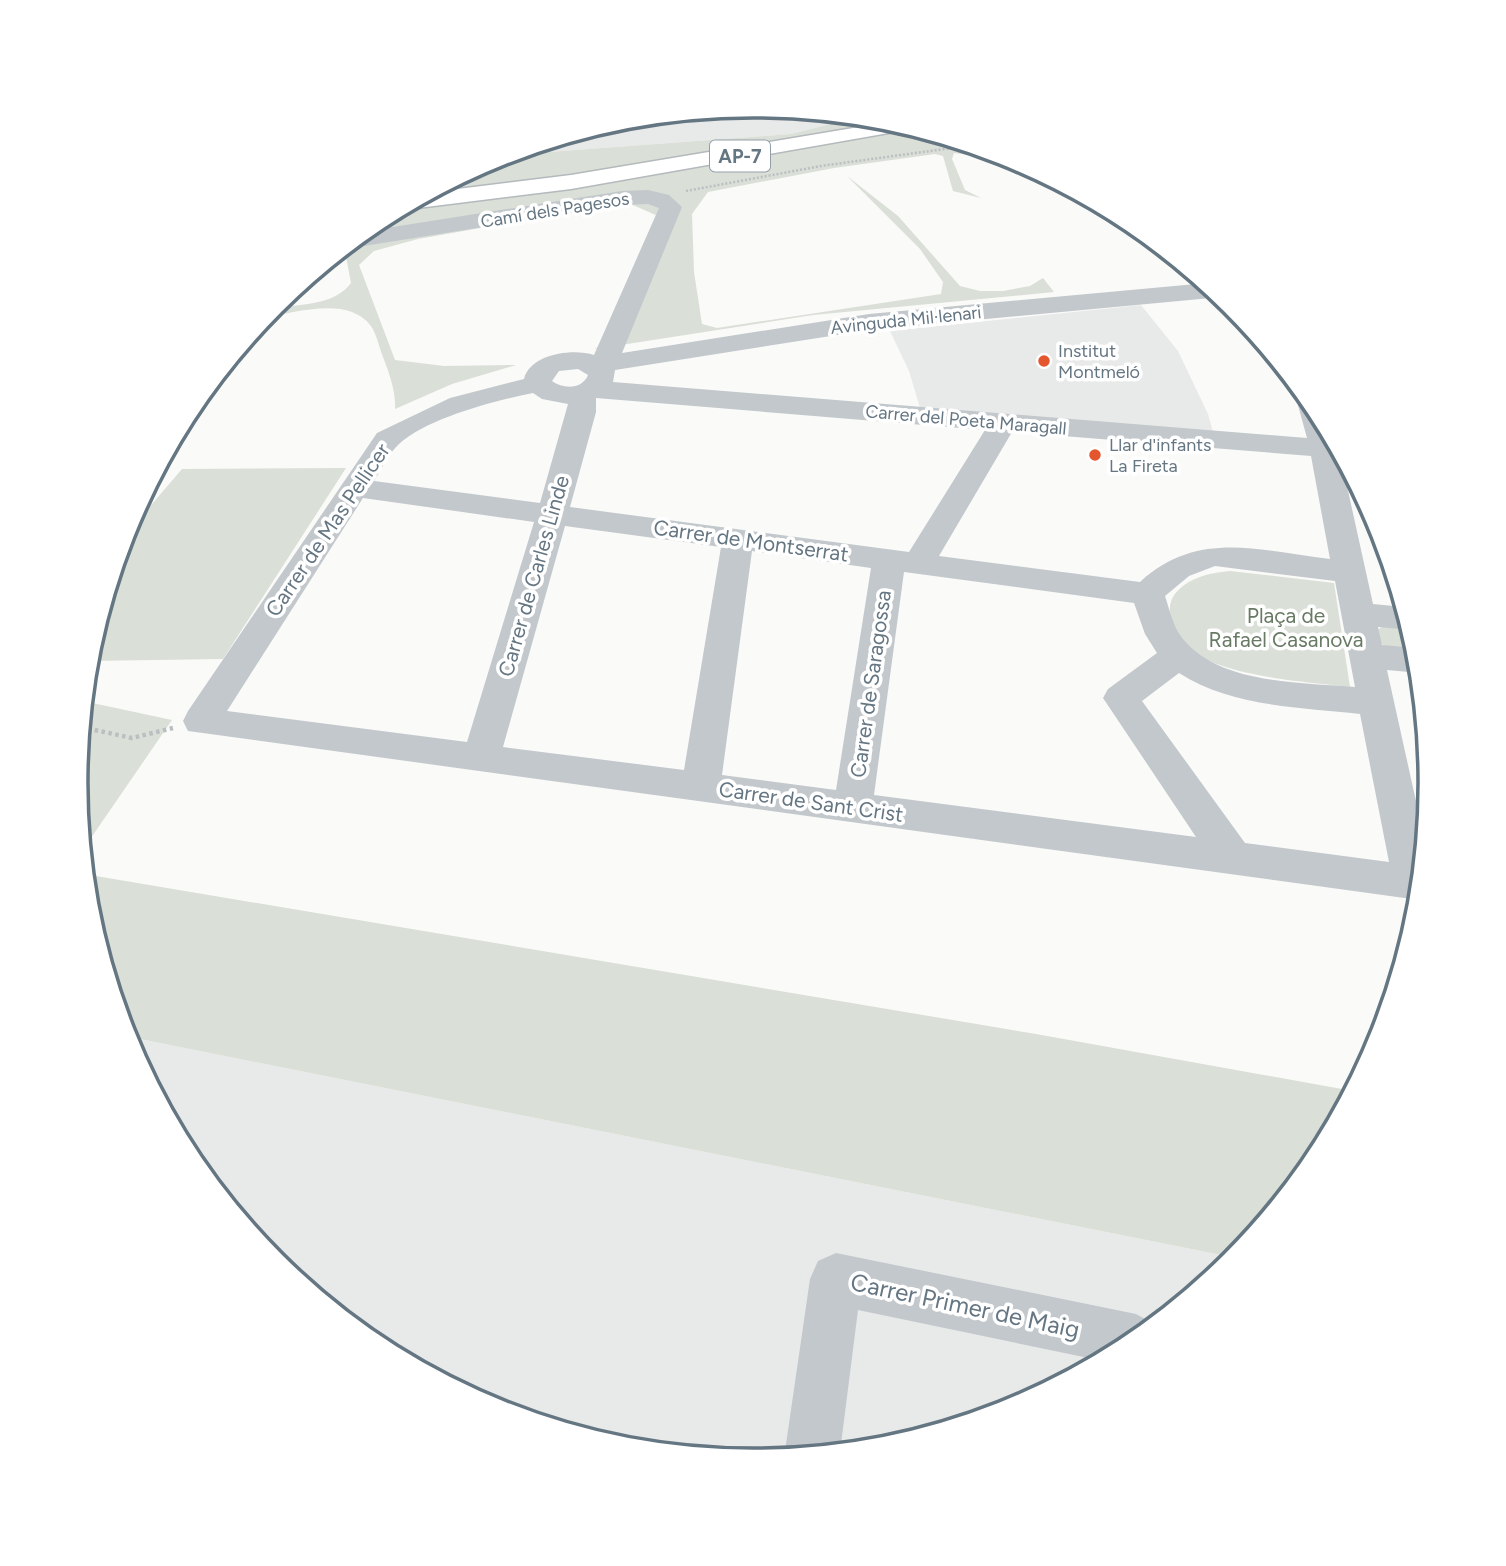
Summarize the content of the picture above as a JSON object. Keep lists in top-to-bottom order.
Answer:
{
  "streets": {
    "highway": ["AP-7"],
    "street": [
      "Camí dels Pagesos",
      "Avinguda Mil·lenari",
      "Carrer del Poeta Maragall",
      "Carrer de Mas Pellicer",
      "Carrer de Montserrat",
      "Carrer de Carles Linde",
      "Carrer de Saragossa",
      "Carrer de Sant Crist",
      "Carrer Primer de Maig"
    ]
  },
  "crossings": [
    ["Camí dels Pagesos", "Avinguda Mil·lenari"],
    ["Camí dels Pagesos", "Carrer del Poeta Maragall"],
    ["Camí dels Pagesos", "Carrer de Mas Pellicer"],
    ["Camí dels Pagesos", "Carrer de Carles Linde"],
    ["Avinguda Mil·lenari", "Carrer del Poeta Maragall"],
    ["Avinguda Mil·lenari", "Carrer de Mas Pellicer"],
    ["Avinguda Mil·lenari", "Carrer de Carles Linde"],
    ["Carrer del Poeta Maragall", "Carrer de Mas Pellicer"],
    ["Carrer del Poeta Maragall", "Carrer de Carles Linde"],
    ["Carrer de Mas Pellicer", "Carrer de Montserrat"],
    ["Carrer de Mas Pellicer", "Carrer de Carles Linde"],
    ["Carrer de Mas Pellicer", "Carrer de Sant Crist"],
    ["Carrer de Montserrat", "Carrer de Carles Linde"],
    ["Carrer de Montserrat", "Carrer de Saragossa"],
    ["Carrer de Carles Linde", "Carrer de Sant Crist"],
    ["Carrer de Saragossa", "Carrer de Sant Crist"]
  ],
  "parks": ["Plaça de Rafael Casanova"],
  "places": ["Institut Montmeló", "Llar d'infants La Fireta"]
}
